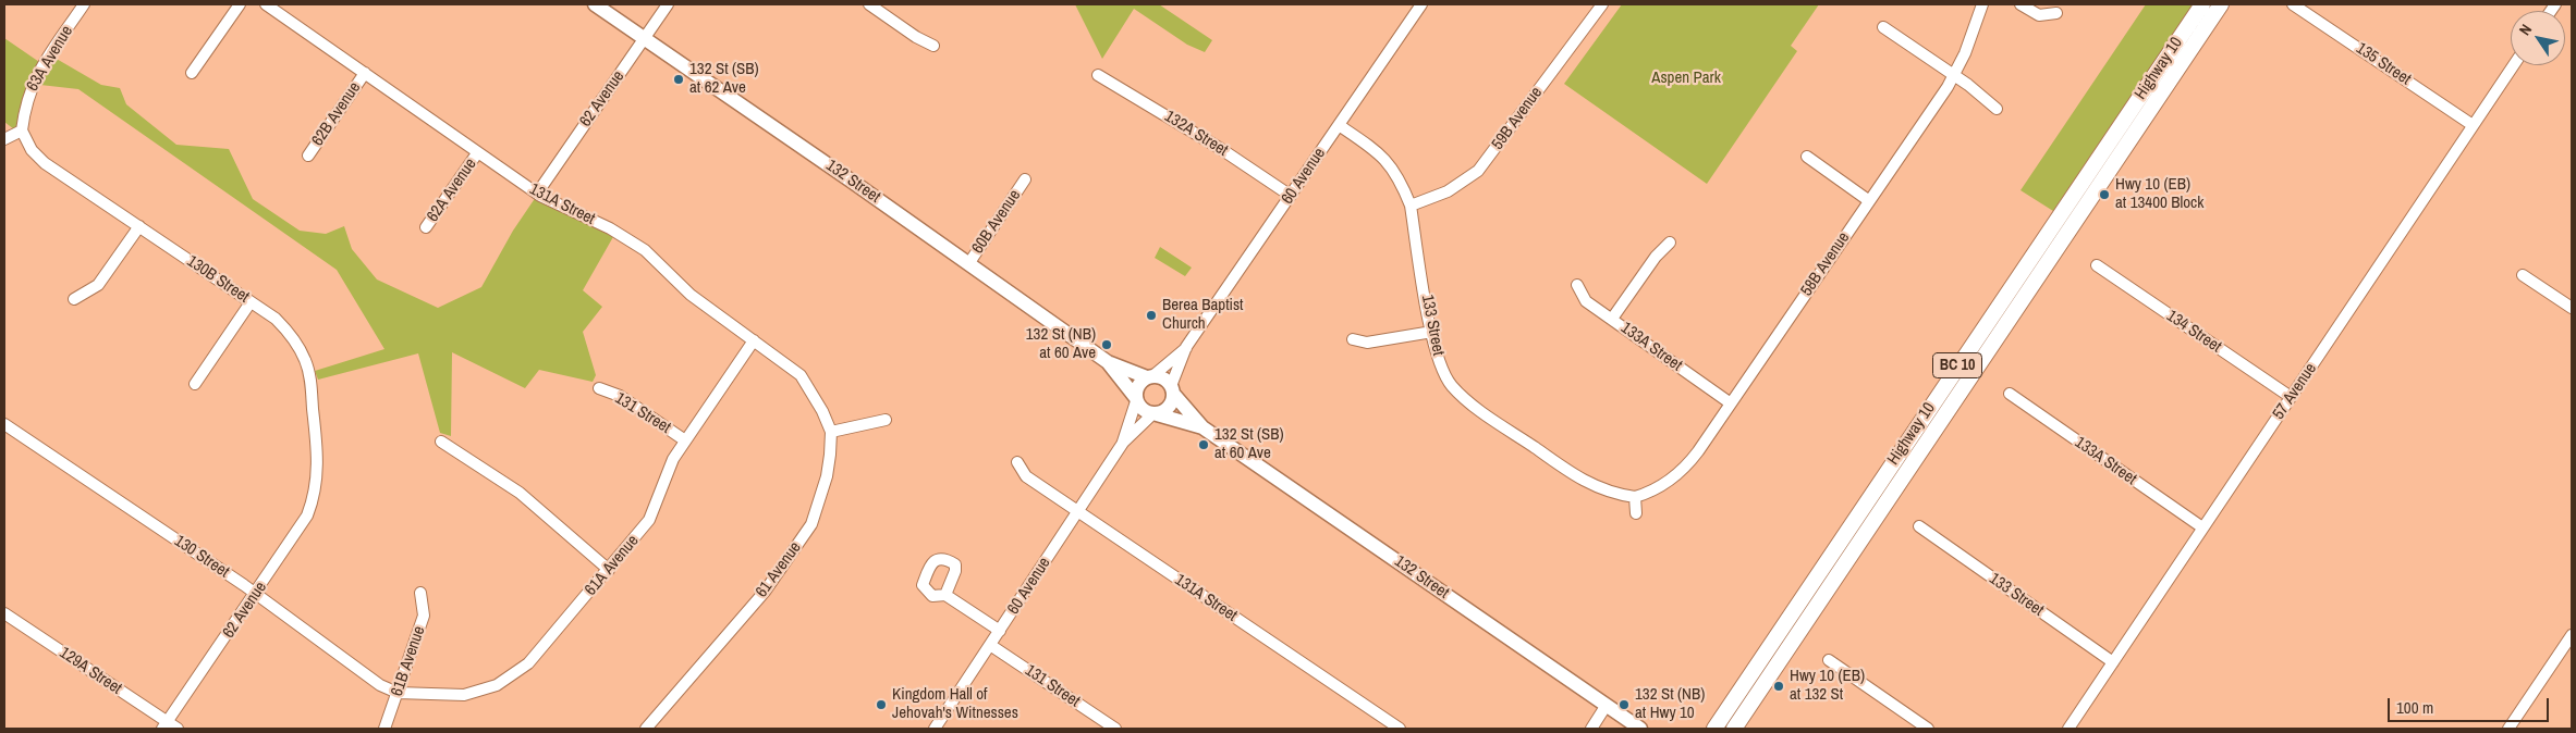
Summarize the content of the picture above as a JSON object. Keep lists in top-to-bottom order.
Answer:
{
  "streets": {
    "highway": ["Highway 10", "BC 10"],
    "main road": ["132 Street"],
    "street": [
      "63A Avenue",
      "135 Street",
      "62 Avenue",
      "62B Avenue",
      "59B Avenue",
      "132A Street",
      "60 Avenue",
      "62A Avenue",
      "131A Street",
      "60B Avenue",
      "58B Avenue",
      "130B Street",
      "133 Street",
      "134 Street",
      "133A Street",
      "57 Avenue",
      "131 Street",
      "130 Street",
      "61A Avenue",
      "61 Avenue",
      "61B Avenue",
      "129A Street"
    ]
  },
  "crossings": [
    ["63A Avenue", "130B Street"],
    ["135 Street", "57 Avenue"],
    ["62 Avenue", "132 Street"],
    ["62 Avenue", "131A Street"],
    ["62 Avenue", "130B Street"],
    ["62 Avenue", "130 Street"],
    ["62 Avenue", "129A Street"],
    ["62B Avenue", "131A Street"],
    ["59B Avenue", "133 Street"],
    ["132A Street", "60 Avenue"],
    ["60 Avenue", "132 Street"],
    ["60 Avenue", "131A Street"],
    ["60 Avenue", "133 Street"],
    ["60 Avenue", "131 Street"],
    ["132 Street", "60B Avenue"],
    ["62A Avenue", "131A Street"],
    ["131A Street", "61A Avenue"],
    ["131A Street", "61 Avenue"],
    ["58B Avenue", "133 Street"],
    ["58B Avenue", "133A Street"],
    ["133 Street", "57 Avenue"],
    ["134 Street", "57 Avenue"],
    ["133A Street", "57 Avenue"],
    ["131 Street", "61A Avenue"],
    ["130 Street", "61A Avenue"],
    ["130 Street", "61B Avenue"],
    ["61A Avenue", "61B Avenue"]
  ],
  "parks": ["Aspen Park"],
  "places": [
    "132 St (SB) at 62 Ave",
    "Hwy 10 (EB) at 13400 Block",
    "Berea Baptist Church",
    "132 St (NB) at 60 Ave",
    "132 St (SB) at 60 Ave",
    "Hwy 10 (EB) at 132 St",
    "Kingdom Hall of Jehovah's Witnesses",
    "132 St (NB) at Hwy 10"
  ],
  "scale_bar": "100 m",
  "north": "top left"
}
